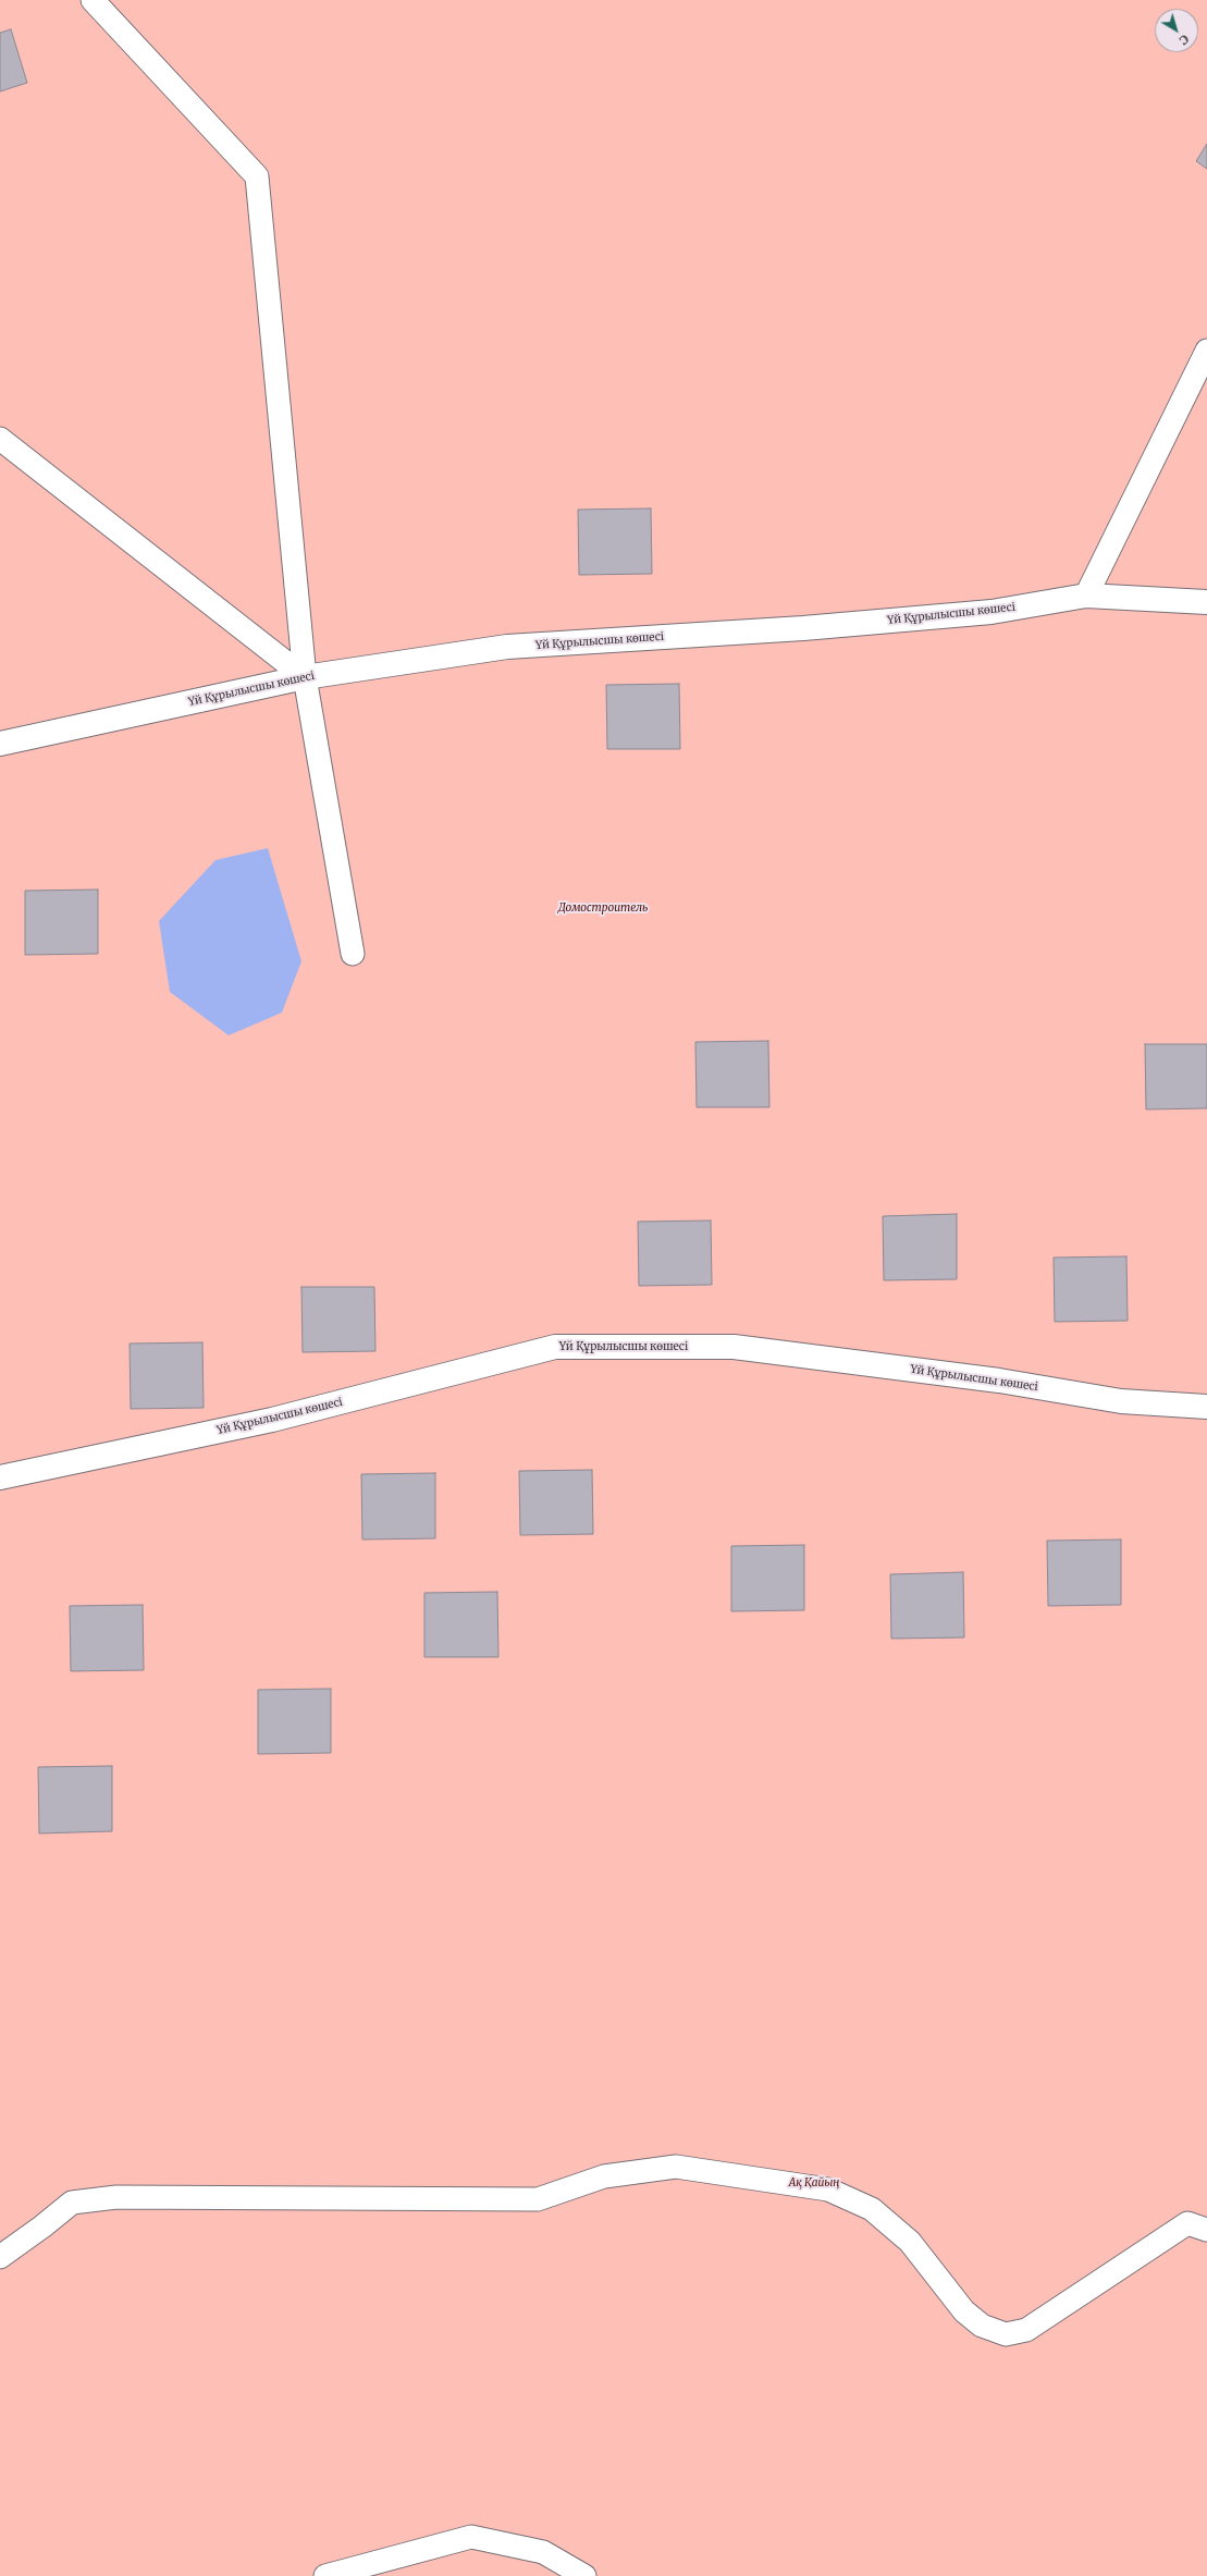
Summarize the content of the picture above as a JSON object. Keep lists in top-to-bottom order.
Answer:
{
  "streets": {
    "street": ["Үй Құрылысшы көшесі"]
  },
  "parks": ["Домостроитель", "Ақ Қайың"],
  "north": "bottom right"
}
